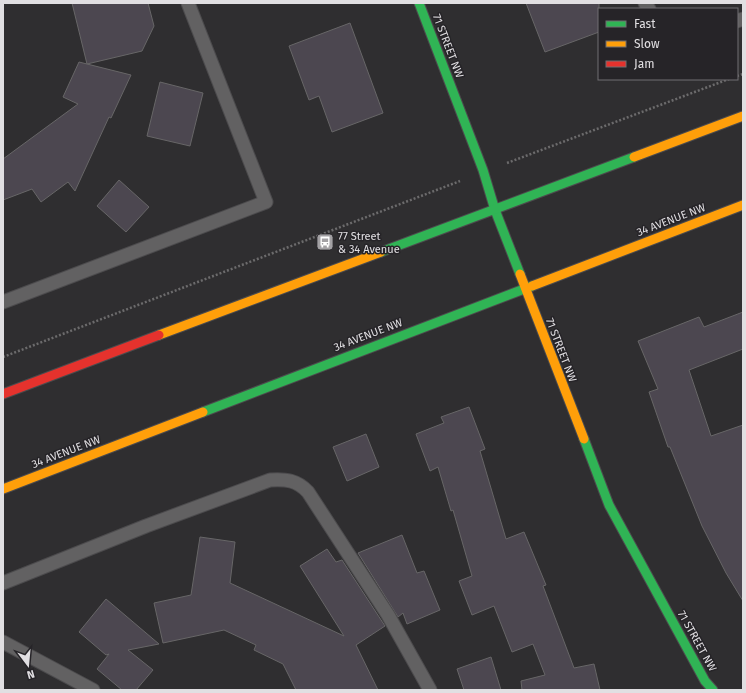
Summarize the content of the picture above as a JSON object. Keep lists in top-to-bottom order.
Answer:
{
  "streets": {
    "main road": ["71 STREET NW", "34 AVENUE NW"]
  },
  "crossings": [
    ["71 STREET NW", "34 AVENUE NW"]
  ],
  "places": {
    "bus stop": ["77 Street & 34 Avenue"]
  },
  "legend": ["Fast", "Slow", "Jam"],
  "north": "bottom"
}
